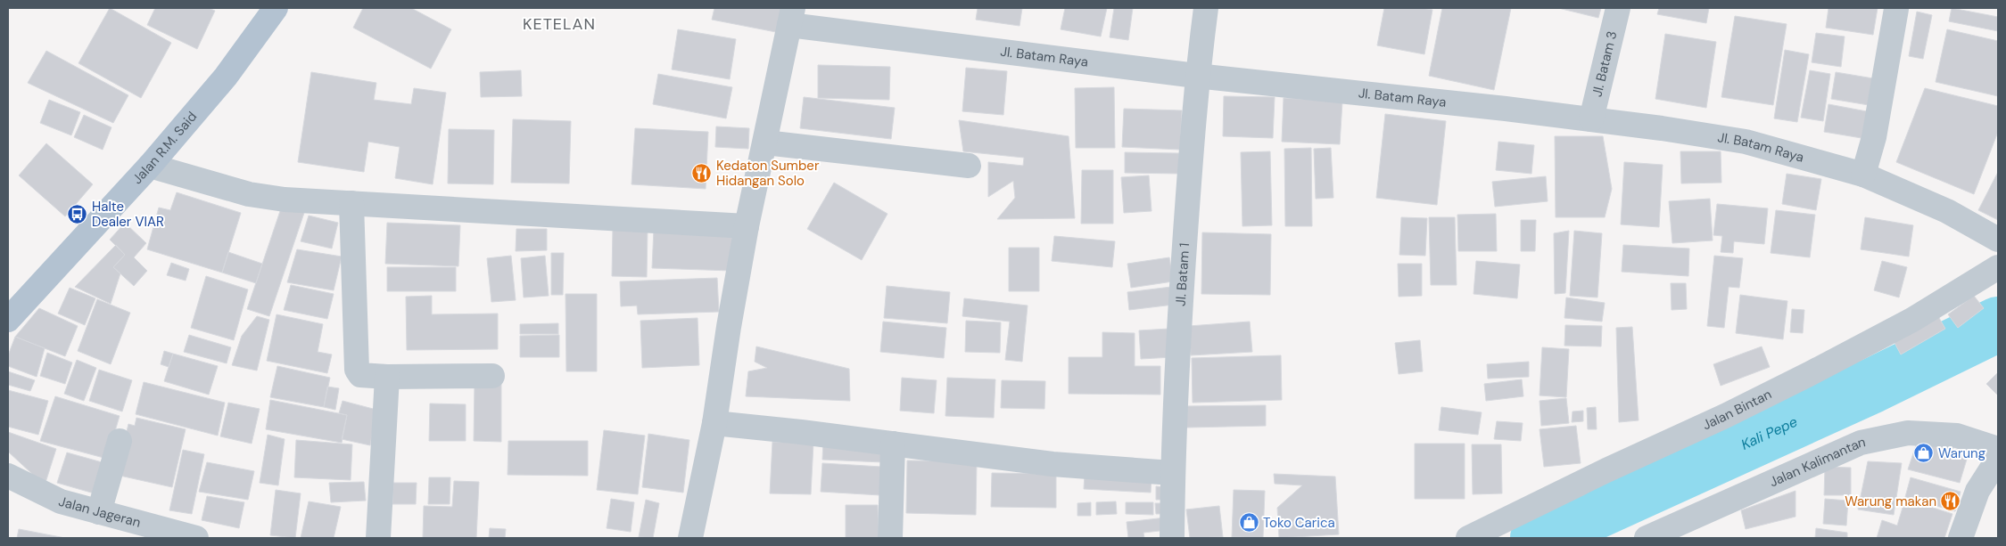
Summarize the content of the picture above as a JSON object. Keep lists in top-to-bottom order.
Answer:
{
  "streets": {
    "main road": ["Jalan R.M. Said"],
    "street": [
      "Jl. Batam Raya",
      "Jl. Batam 3",
      "Jl. Batam 1",
      "Jalan Bintan",
      "Jalan Kalimantan",
      "Jalan Jageran"
    ]
  },
  "crossings": [
    ["Jl. Batam Raya", "Jl. Batam 3"],
    ["Jl. Batam Raya", "Jl. Batam 1"]
  ],
  "districts": ["KETELAN"],
  "water": ["Kali Pepe"],
  "places": {
    "restaurant": ["Kedaton Sumber Hidangan Solo", "Warung makan"],
    "bus stop": ["Halte Dealer VIAR"],
    "shop": ["Warung", "Toko Carica"]
  }
}
